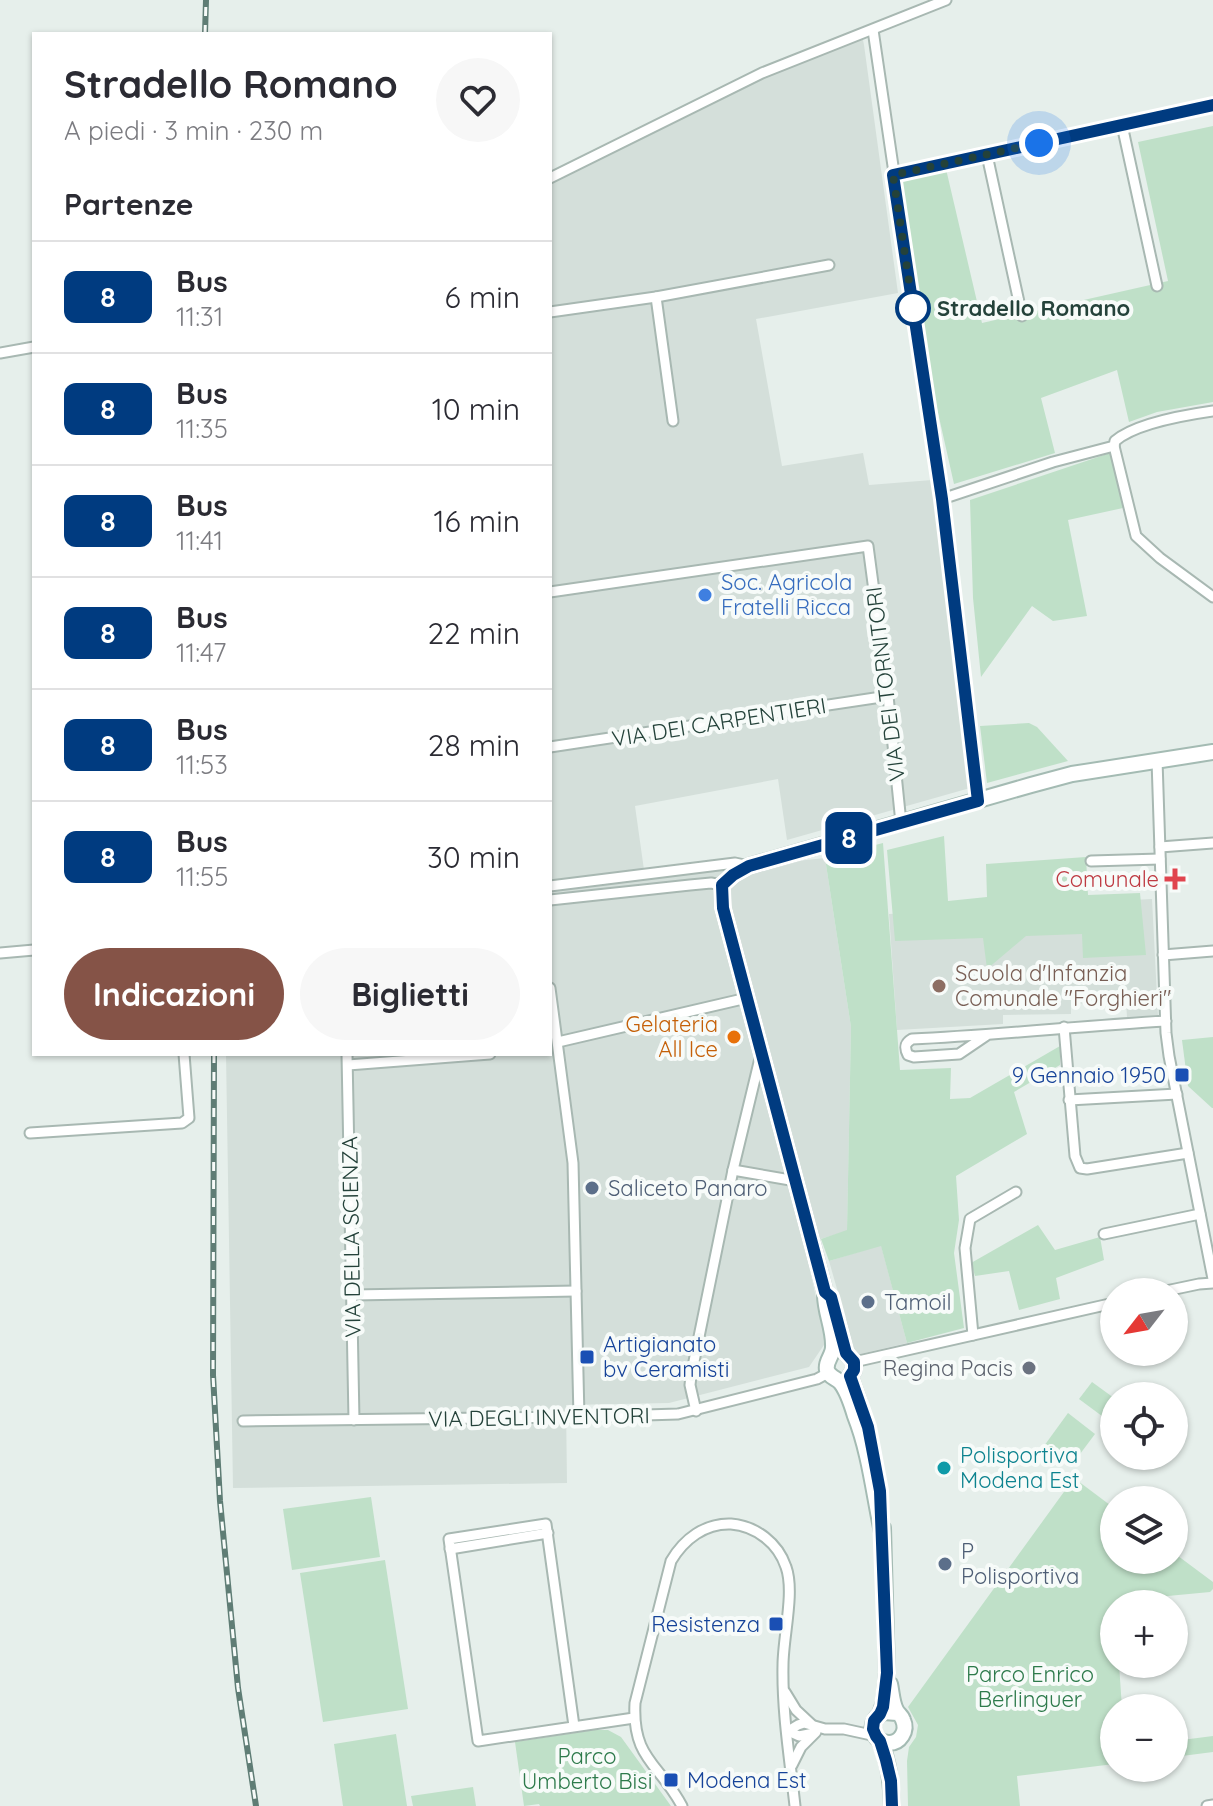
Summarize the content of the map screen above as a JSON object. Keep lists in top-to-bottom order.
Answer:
{
  "streets": {
    "street": [
      "VIA DEI TORNITORI",
      "VIA DEI CARPENTIERI",
      "VIA DELLA SCIENZA",
      "VIA DEGLI INVENTORI"
    ]
  },
  "crossings": [
    ["VIA DEI TORNITORI", "VIA DEI CARPENTIERI"],
    ["VIA DELLA SCIENZA", "VIA DEGLI INVENTORI"]
  ],
  "parks": ["Parco Enrico Berlinguer", "Parco Umberto Bisi"],
  "places": {
    "other": [
      "Stradello Romano",
      "Soc. Agricola Fratelli Ricca",
      "Scuola d'Infanzia Comunale \"Forghieri\"",
      "Gelateria All Ice",
      "Saliceto Panaro",
      "Tamoil",
      "Regina Pacis",
      "Polisportiva Modena Est",
      "P Polisportiva"
    ],
    "health": ["Comunale"],
    "transit": [
      "9 Gennaio 1950",
      "Artigianato bv Ceramisti",
      "Resistenza",
      "Modena Est"
    ]
  },
  "lines": ["bus line 8"],
  "north": "bottom left",
  "page": {
    "on_map": "8",
    "heading": [
      ["Stradello Romano", "A piedi · 3 min · 230 m"],
      "Partenze"
    ],
    "list": [
      {
        "mark": "8",
        "name": "Bus",
        "note": "11:31",
        "value": "6 min"
      },
      {
        "mark": "8",
        "name": "Bus",
        "note": "11:35",
        "value": "10 min"
      },
      {
        "mark": "8",
        "name": "Bus",
        "note": "11:41",
        "value": "16 min"
      },
      {
        "mark": "8",
        "name": "Bus",
        "note": "11:47",
        "value": "22 min"
      },
      {
        "mark": "8",
        "name": "Bus",
        "note": "11:53",
        "value": "28 min"
      },
      {
        "mark": "8",
        "name": "Bus",
        "note": "11:55",
        "value": "30 min"
      }
    ],
    "buttons": ["Indicazioni", "Biglietti"],
    "map_buttons": ["+", "−"]
  }
}
